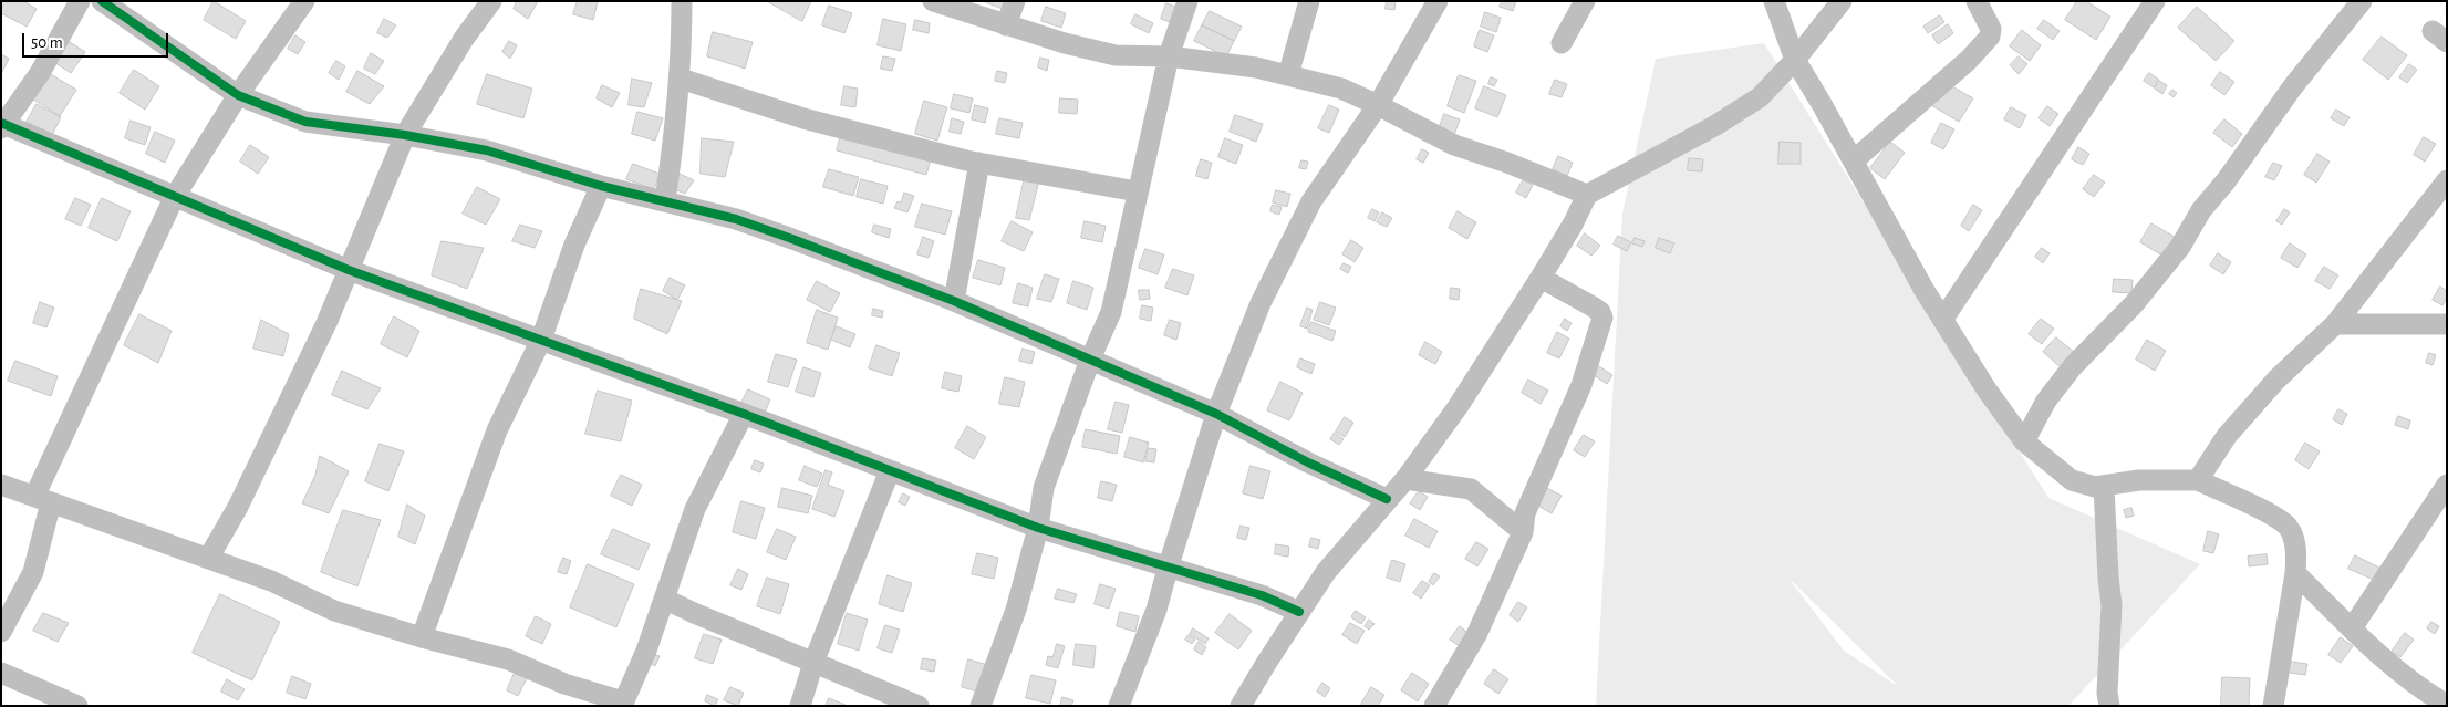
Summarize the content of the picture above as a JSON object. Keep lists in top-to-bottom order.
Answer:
{
  "scale_bar": "50 m"
}
